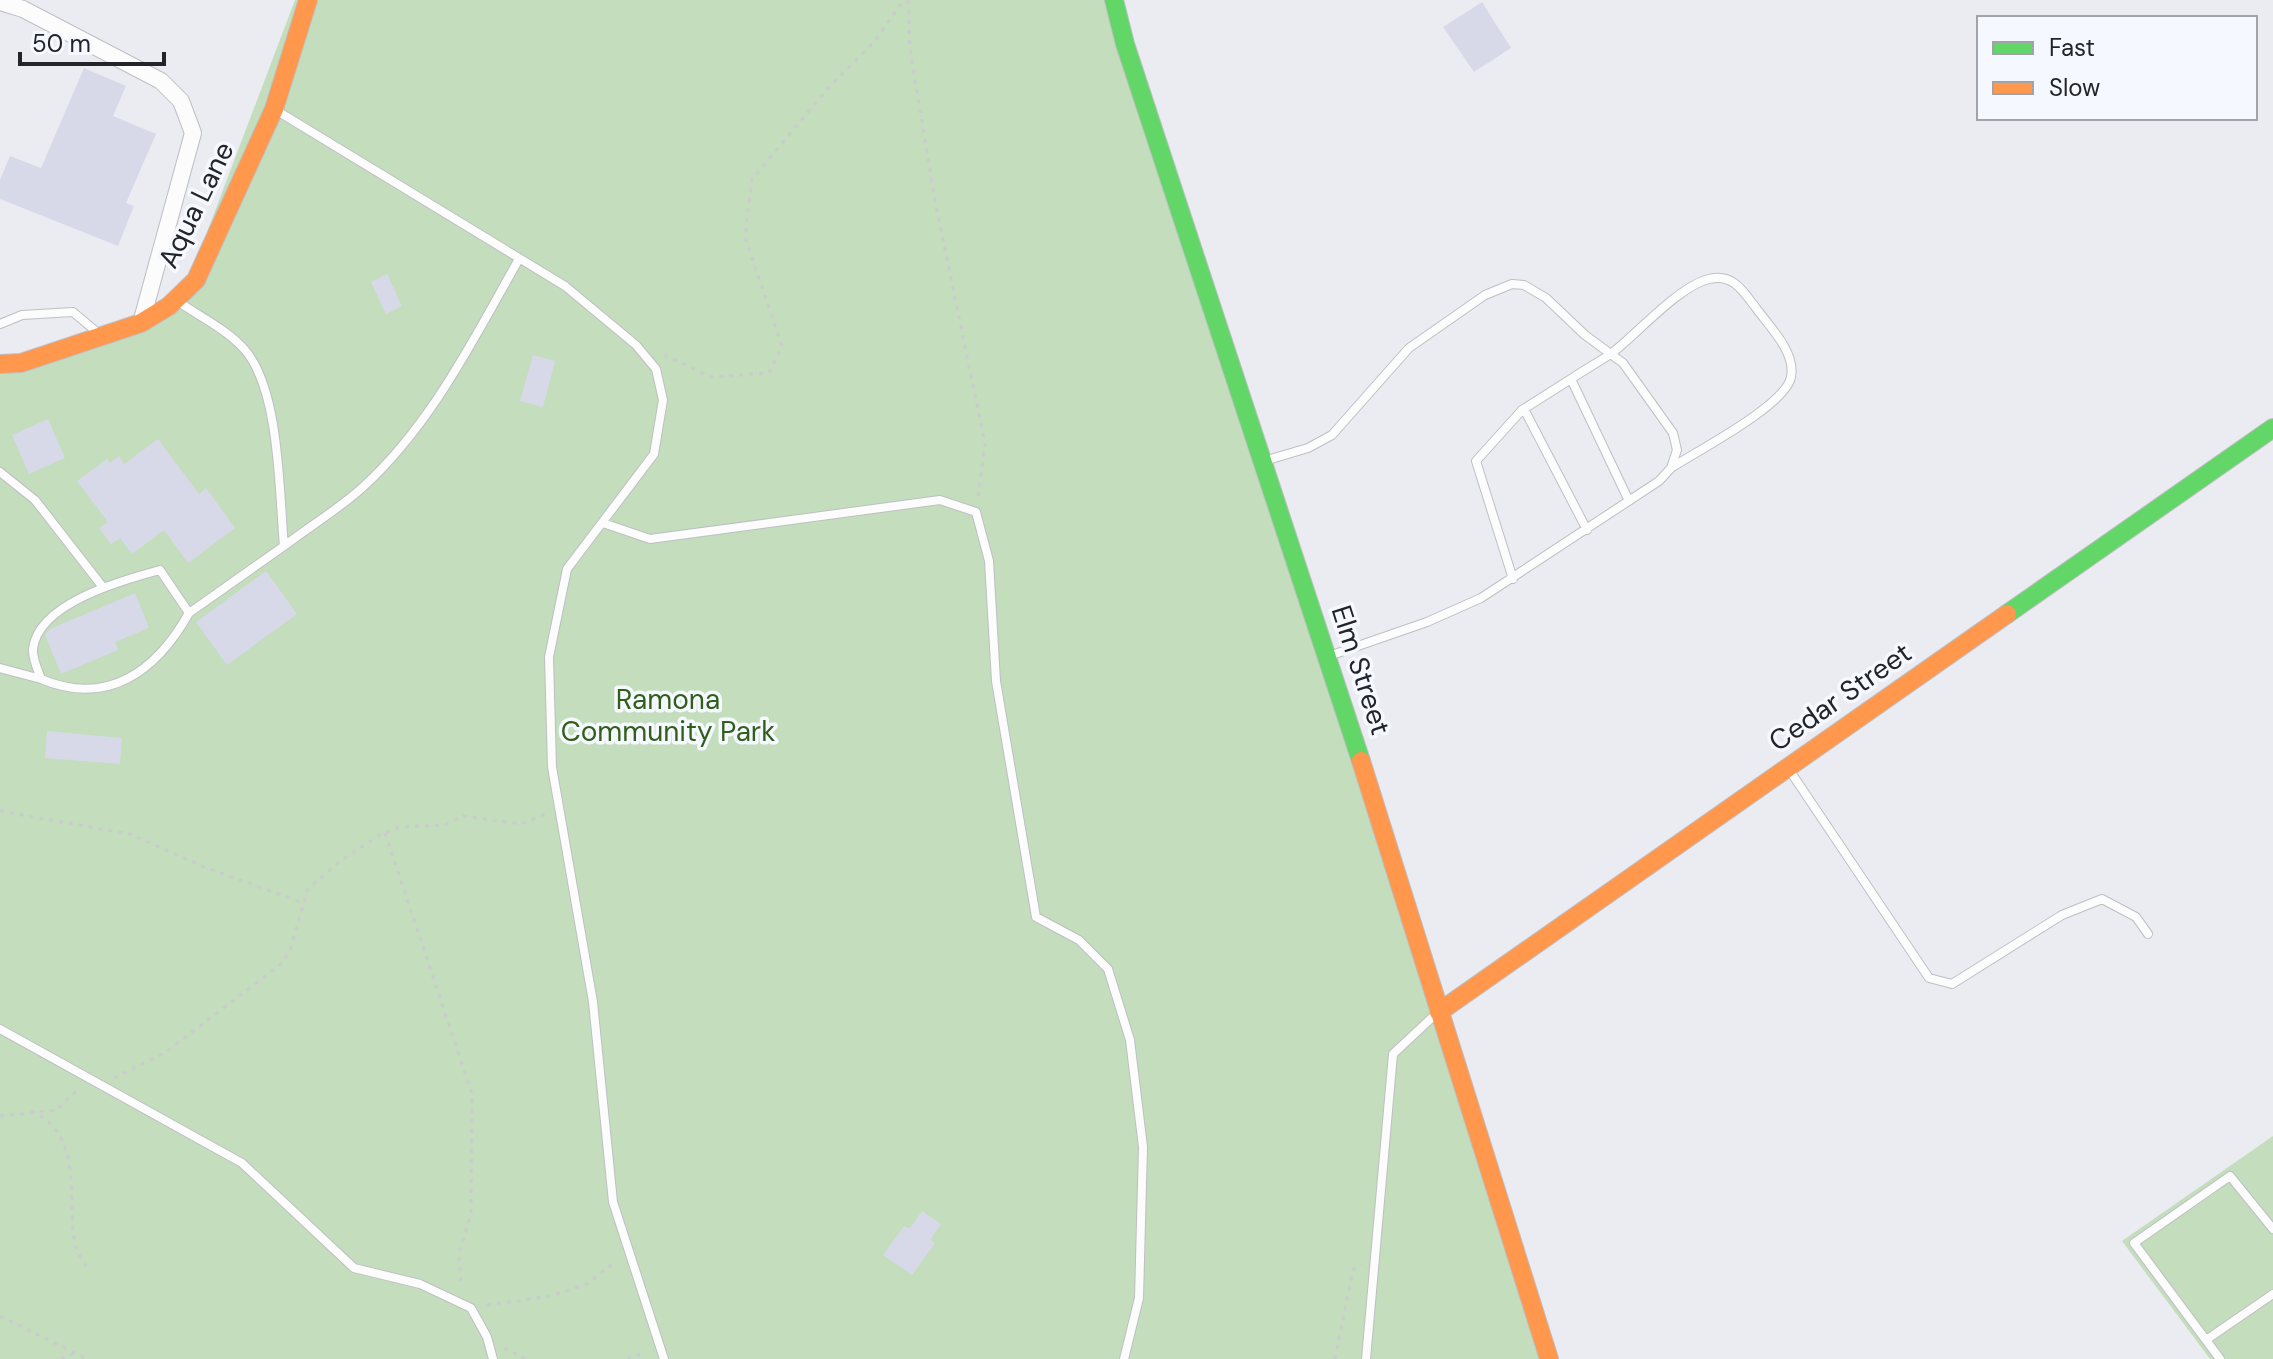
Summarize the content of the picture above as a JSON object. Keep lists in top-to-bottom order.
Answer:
{
  "streets": {
    "street": ["Aqua Lane", "Elm Street", "Cedar Street"]
  },
  "crossings": [
    ["Elm Street", "Cedar Street"]
  ],
  "parks": ["Ramona Community Park"],
  "legend": ["Fast", "Slow"],
  "scale_bar": "50 m"
}
